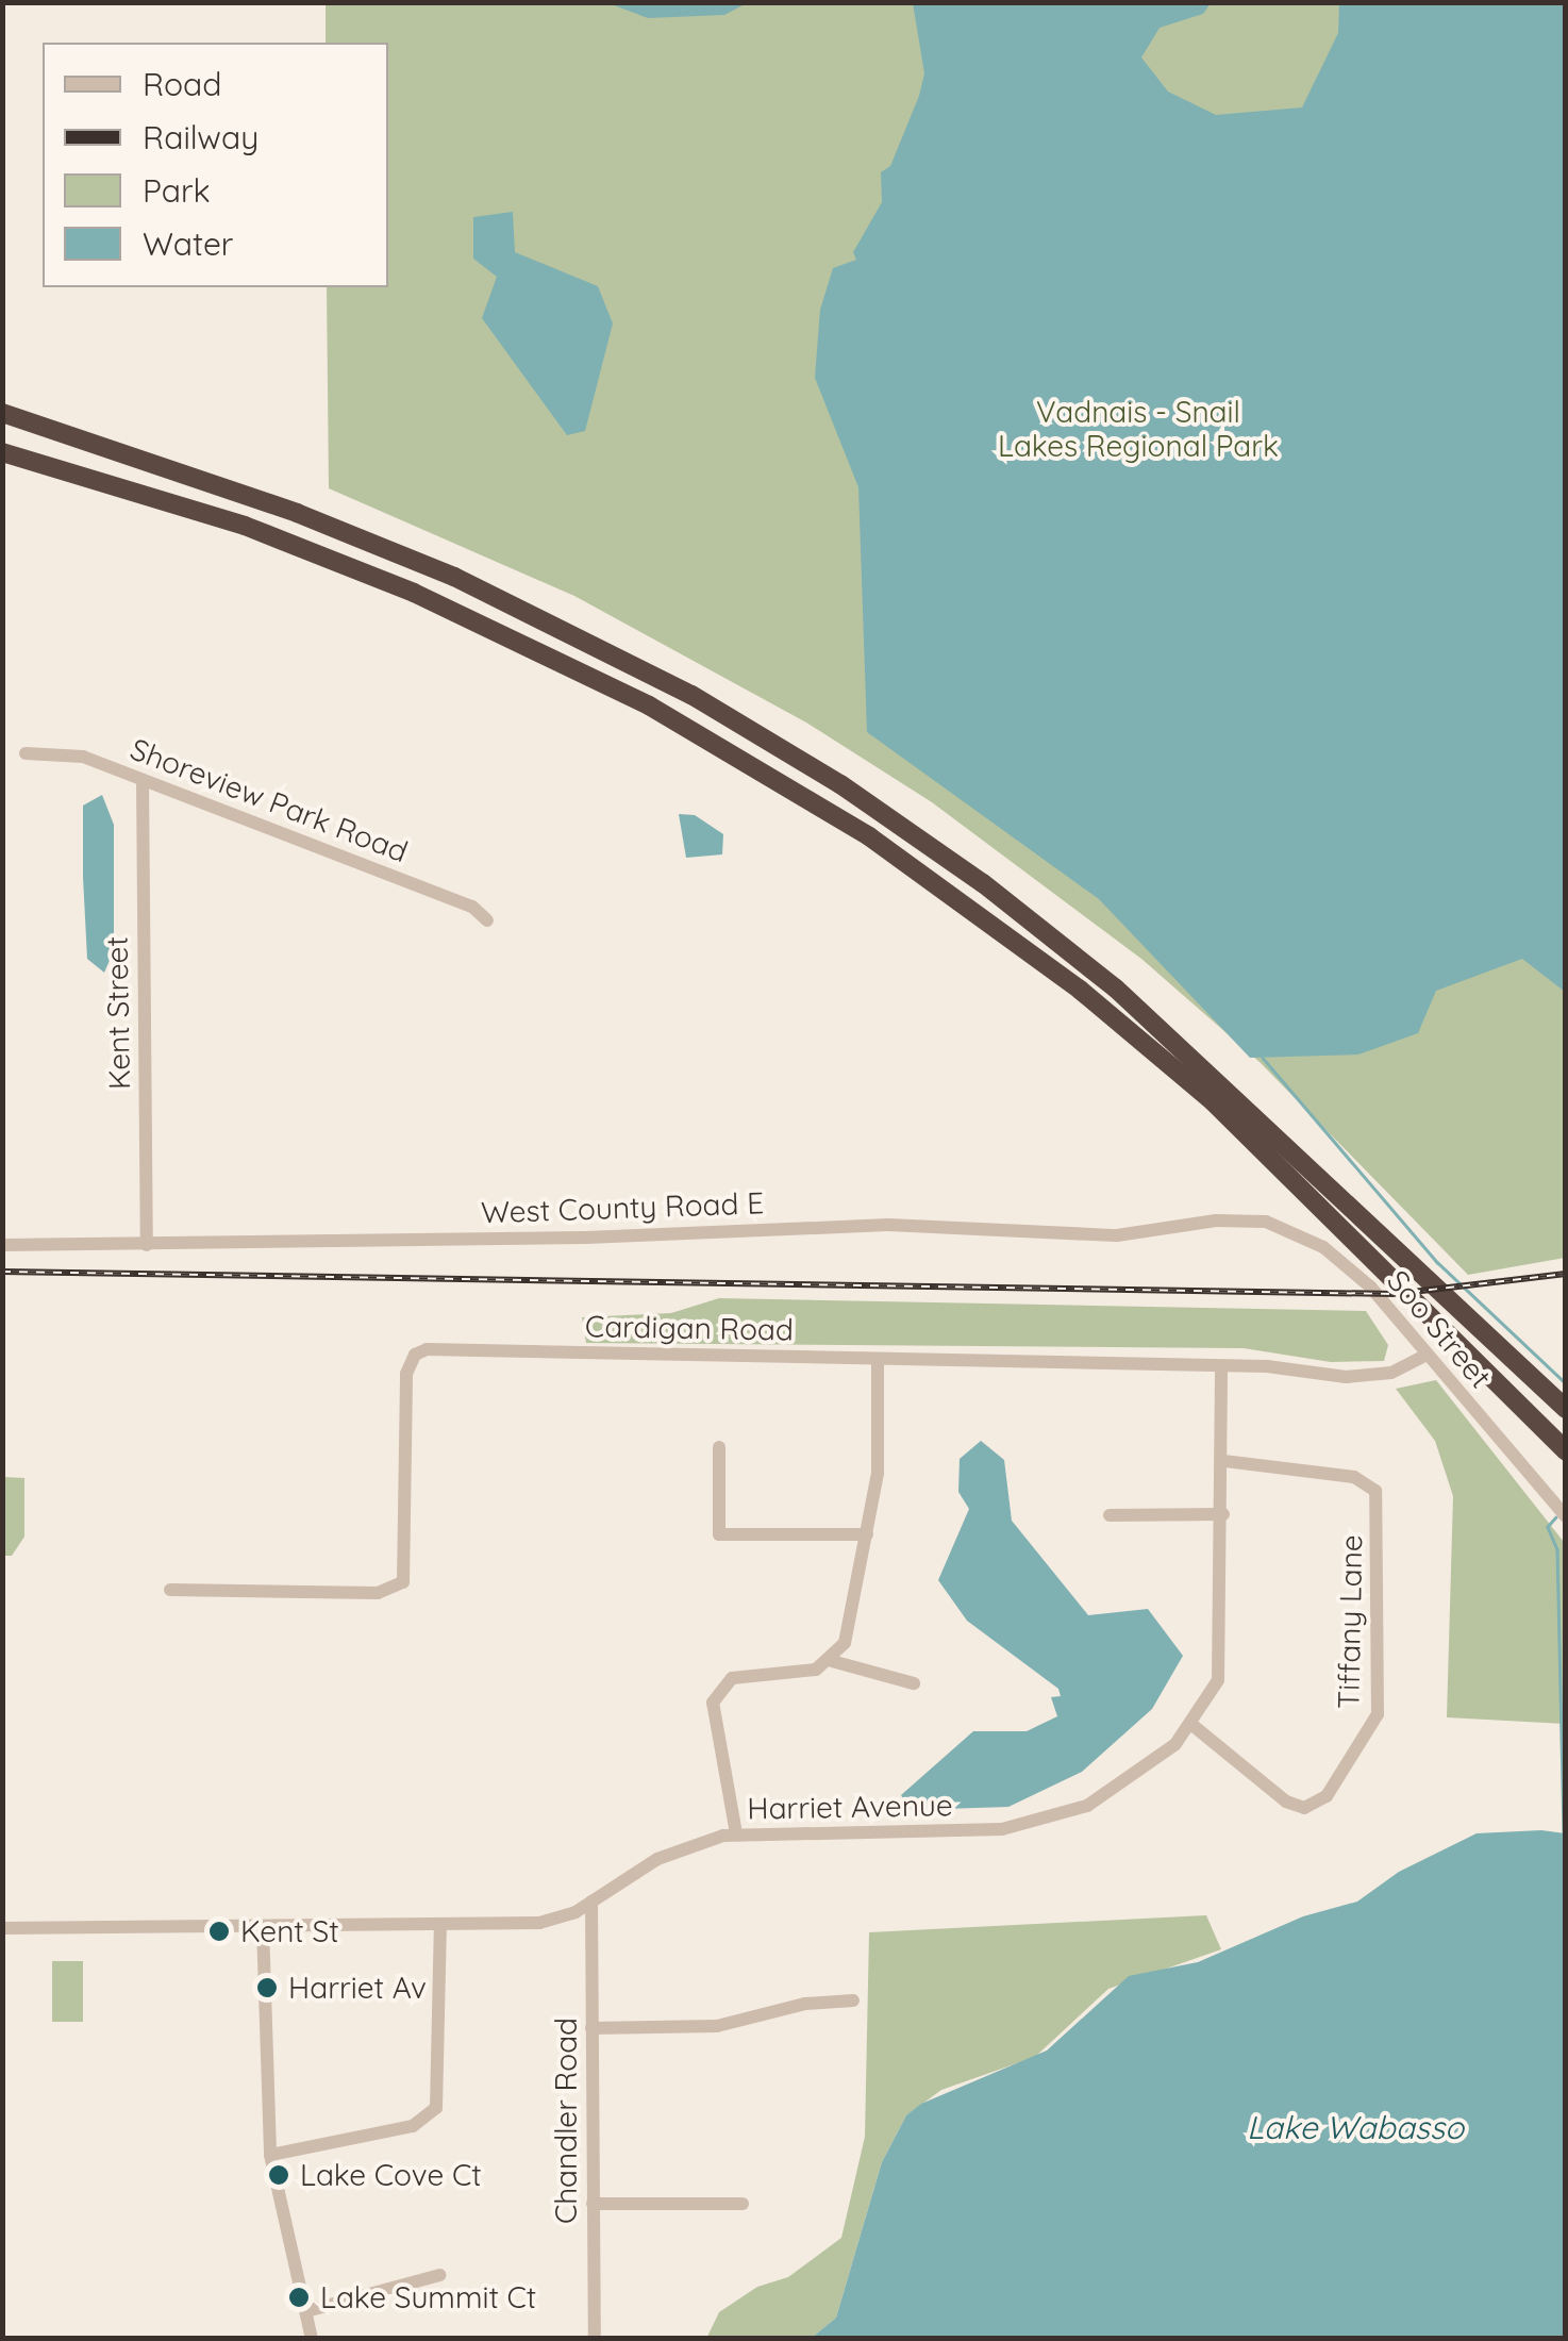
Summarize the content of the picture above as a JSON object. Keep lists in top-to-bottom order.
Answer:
{
  "streets": {
    "street": [
      "Shoreview Park Road",
      "Kent Street",
      "West County Road E",
      "Cardigan Road",
      "Soo Street",
      "Tiffany Lane",
      "Harriet Avenue",
      "Chandler Road"
    ]
  },
  "crossings": [
    ["Shoreview Park Road", "Kent Street"],
    ["Kent Street", "West County Road E"],
    ["West County Road E", "Soo Street"],
    ["Cardigan Road", "Soo Street"],
    ["Cardigan Road", "Harriet Avenue"],
    ["Tiffany Lane", "Harriet Avenue"],
    ["Harriet Avenue", "Chandler Road"]
  ],
  "water": ["Lake Wabasso"],
  "parks": ["Vadnais - Snail Lakes Regional Park"],
  "places": [
    "Kent St",
    "Harriet Av",
    "Lake Cove Ct",
    "Lake Summit Ct"
  ],
  "legend": [
    "Road",
    "Railway",
    "Park",
    "Water"
  ]
}
